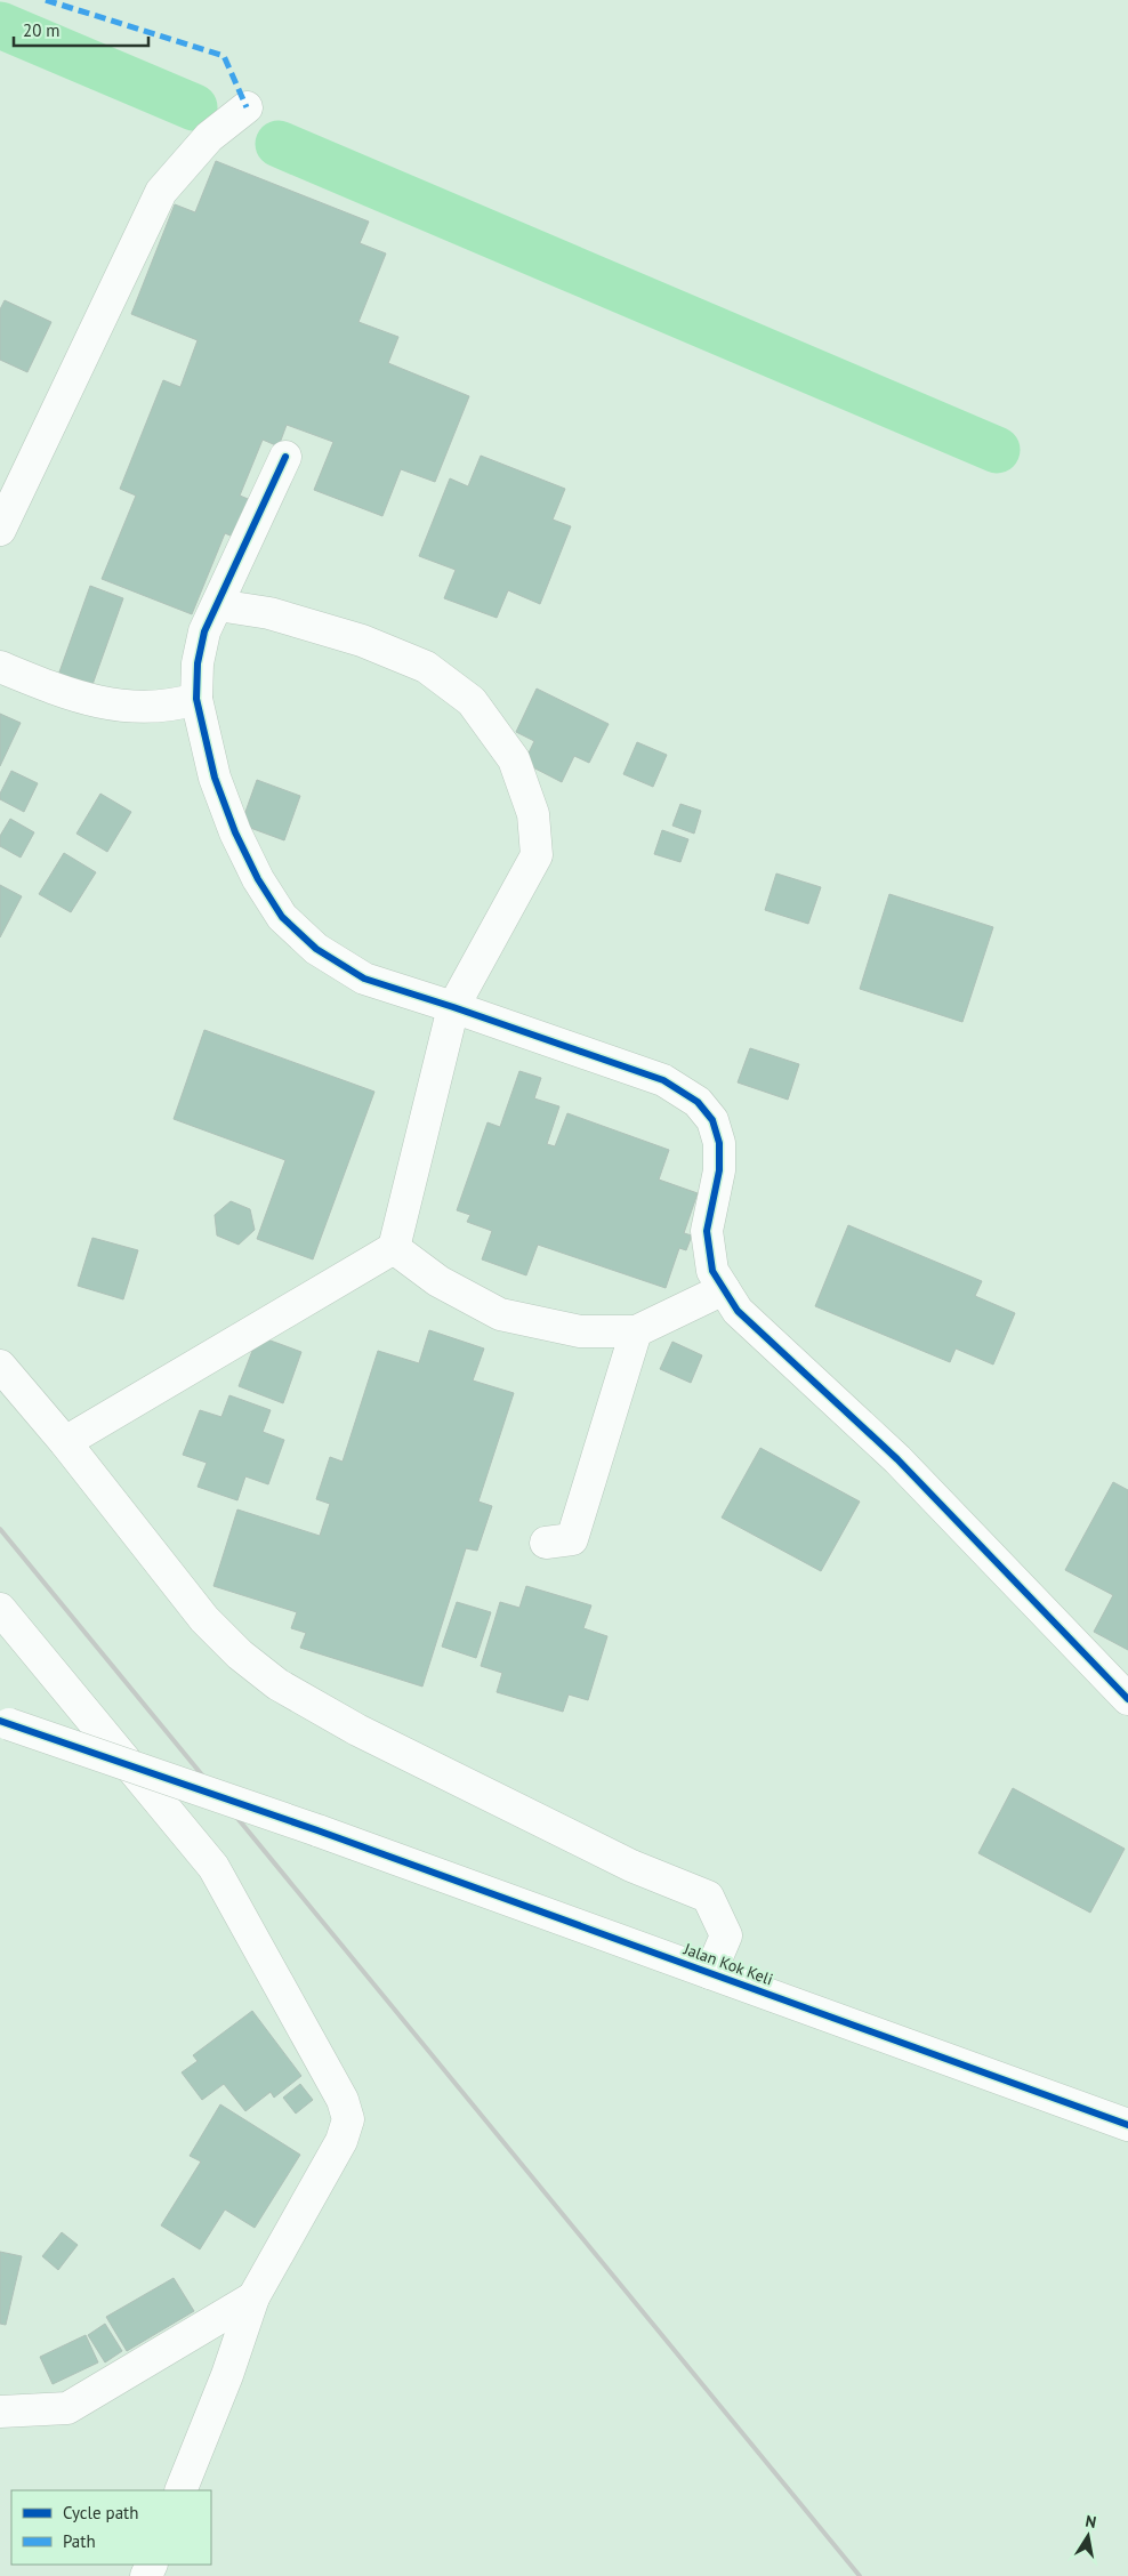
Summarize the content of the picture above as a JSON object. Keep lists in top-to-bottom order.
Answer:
{
  "streets": {
    "street": ["Jalan Kok Keli"]
  },
  "legend": ["Cycle path", "Path"],
  "scale_bar": "20 m",
  "north": "top"
}
